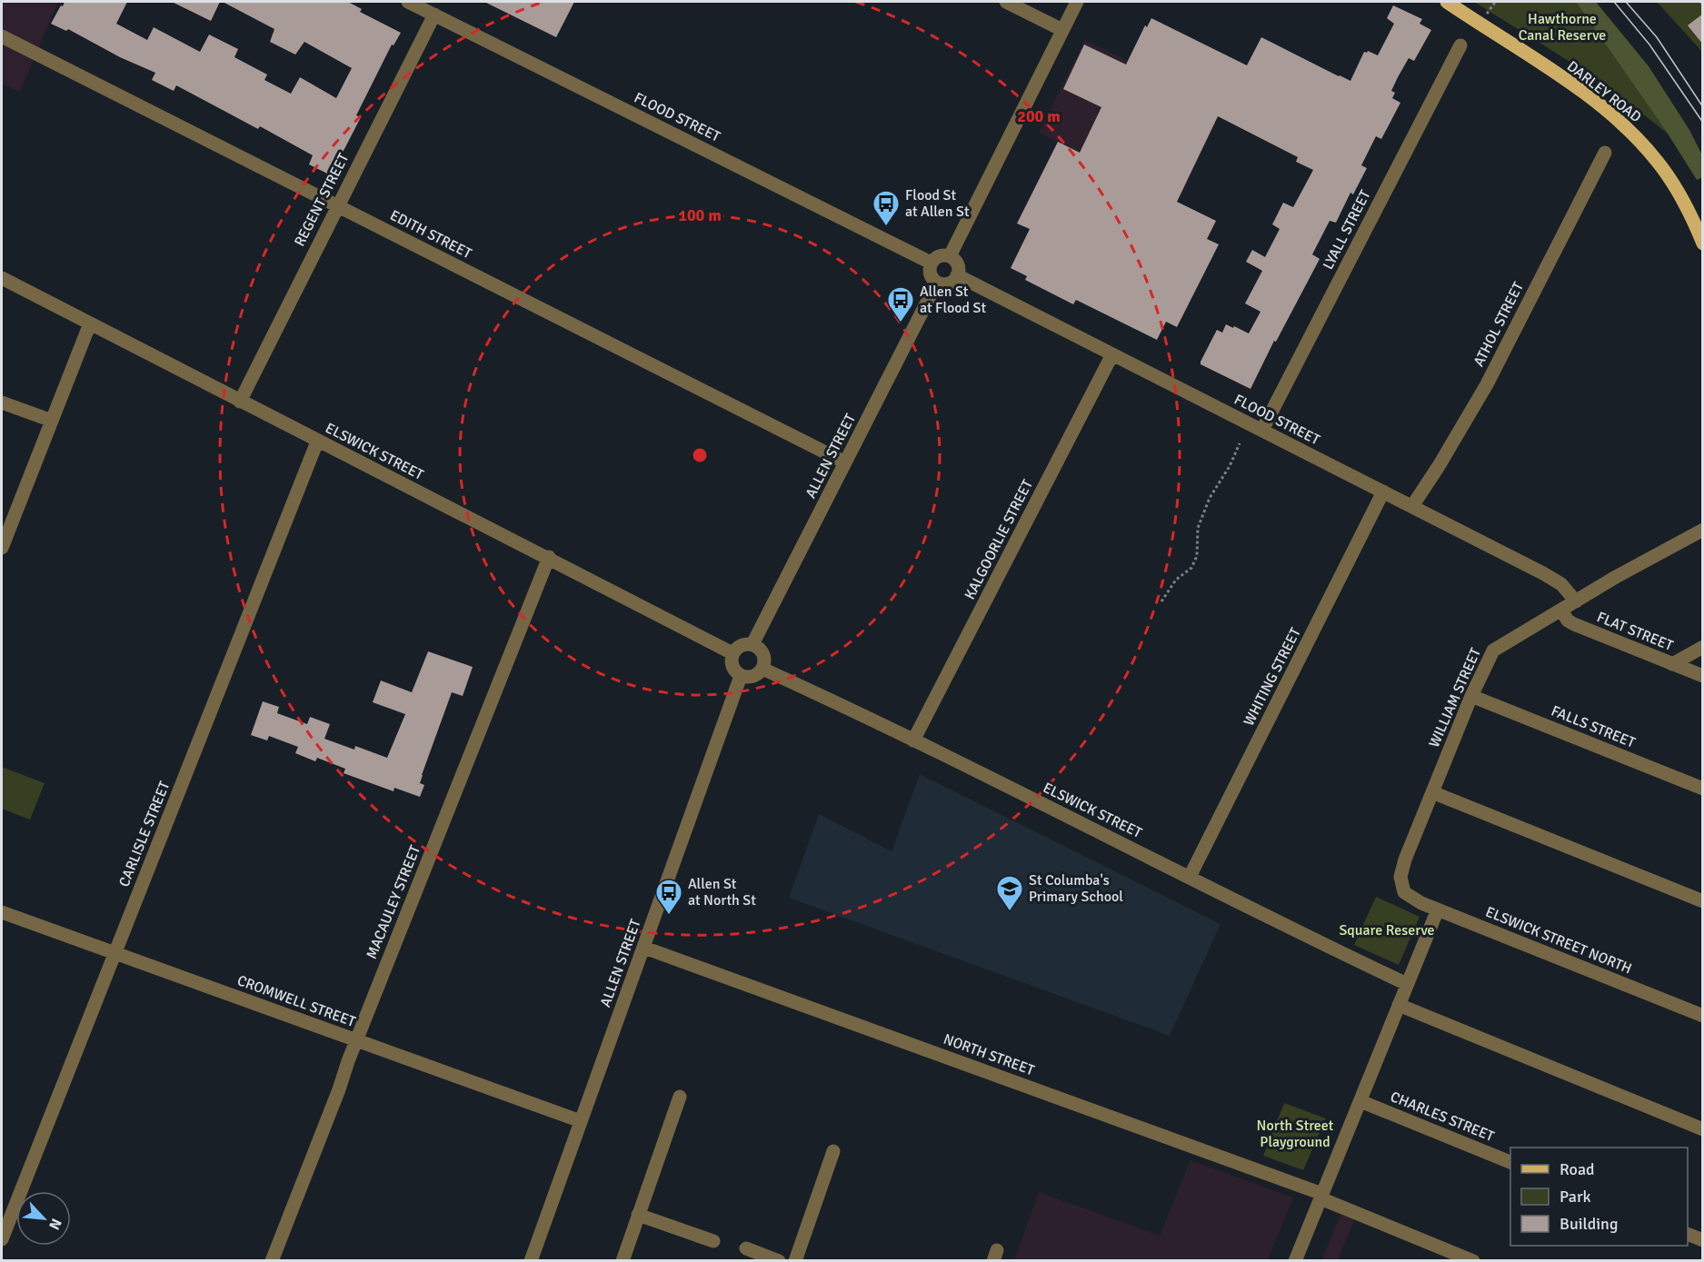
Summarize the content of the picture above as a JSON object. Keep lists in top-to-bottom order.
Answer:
{
  "streets": {
    "main road": ["DARLEY ROAD"],
    "street": [
      "FLOOD STREET",
      "REGENT STREET",
      "LYALL STREET",
      "EDITH STREET",
      "ATHOL STREET",
      "ELSWICK STREET",
      "ALLEN STREET",
      "KALGOORLIE STREET",
      "FLAT STREET",
      "WHITING STREET",
      "WILLIAM STREET",
      "FALLS STREET",
      "CARLISLE STREET",
      "MACAULEY STREET",
      "ELSWICK STREET NORTH",
      "CROMWELL STREET",
      "NORTH STREET",
      "CHARLES STREET"
    ]
  },
  "crossings": [
    ["FLOOD STREET", "REGENT STREET"],
    ["FLOOD STREET", "LYALL STREET"],
    ["FLOOD STREET", "ATHOL STREET"],
    ["FLOOD STREET", "ALLEN STREET"],
    ["FLOOD STREET", "KALGOORLIE STREET"],
    ["FLOOD STREET", "WHITING STREET"],
    ["FLOOD STREET", "WILLIAM STREET"],
    ["REGENT STREET", "EDITH STREET"],
    ["REGENT STREET", "ELSWICK STREET"],
    ["EDITH STREET", "ALLEN STREET"],
    ["ELSWICK STREET", "ALLEN STREET"],
    ["ELSWICK STREET", "KALGOORLIE STREET"],
    ["ELSWICK STREET", "WHITING STREET"],
    ["ELSWICK STREET", "CARLISLE STREET"],
    ["ELSWICK STREET", "MACAULEY STREET"],
    ["ALLEN STREET", "CROMWELL STREET"],
    ["ALLEN STREET", "NORTH STREET"],
    ["FLAT STREET", "WILLIAM STREET"],
    ["WILLIAM STREET", "FALLS STREET"],
    ["WILLIAM STREET", "ELSWICK STREET NORTH"],
    ["CARLISLE STREET", "CROMWELL STREET"],
    ["MACAULEY STREET", "CROMWELL STREET"]
  ],
  "parks": ["Hawthorne Canal Reserve", "Square Reserve", "North Street Playground"],
  "places": {
    "bus stop": ["Flood St at Allen St", "Allen St at Flood St", "Allen St at North St"],
    "school or university": ["St Columba's Primary School"]
  },
  "legend": ["Road", "Park", "Building"],
  "north": "bottom right",
  "rings": ["200 m", "100 m"]
}
